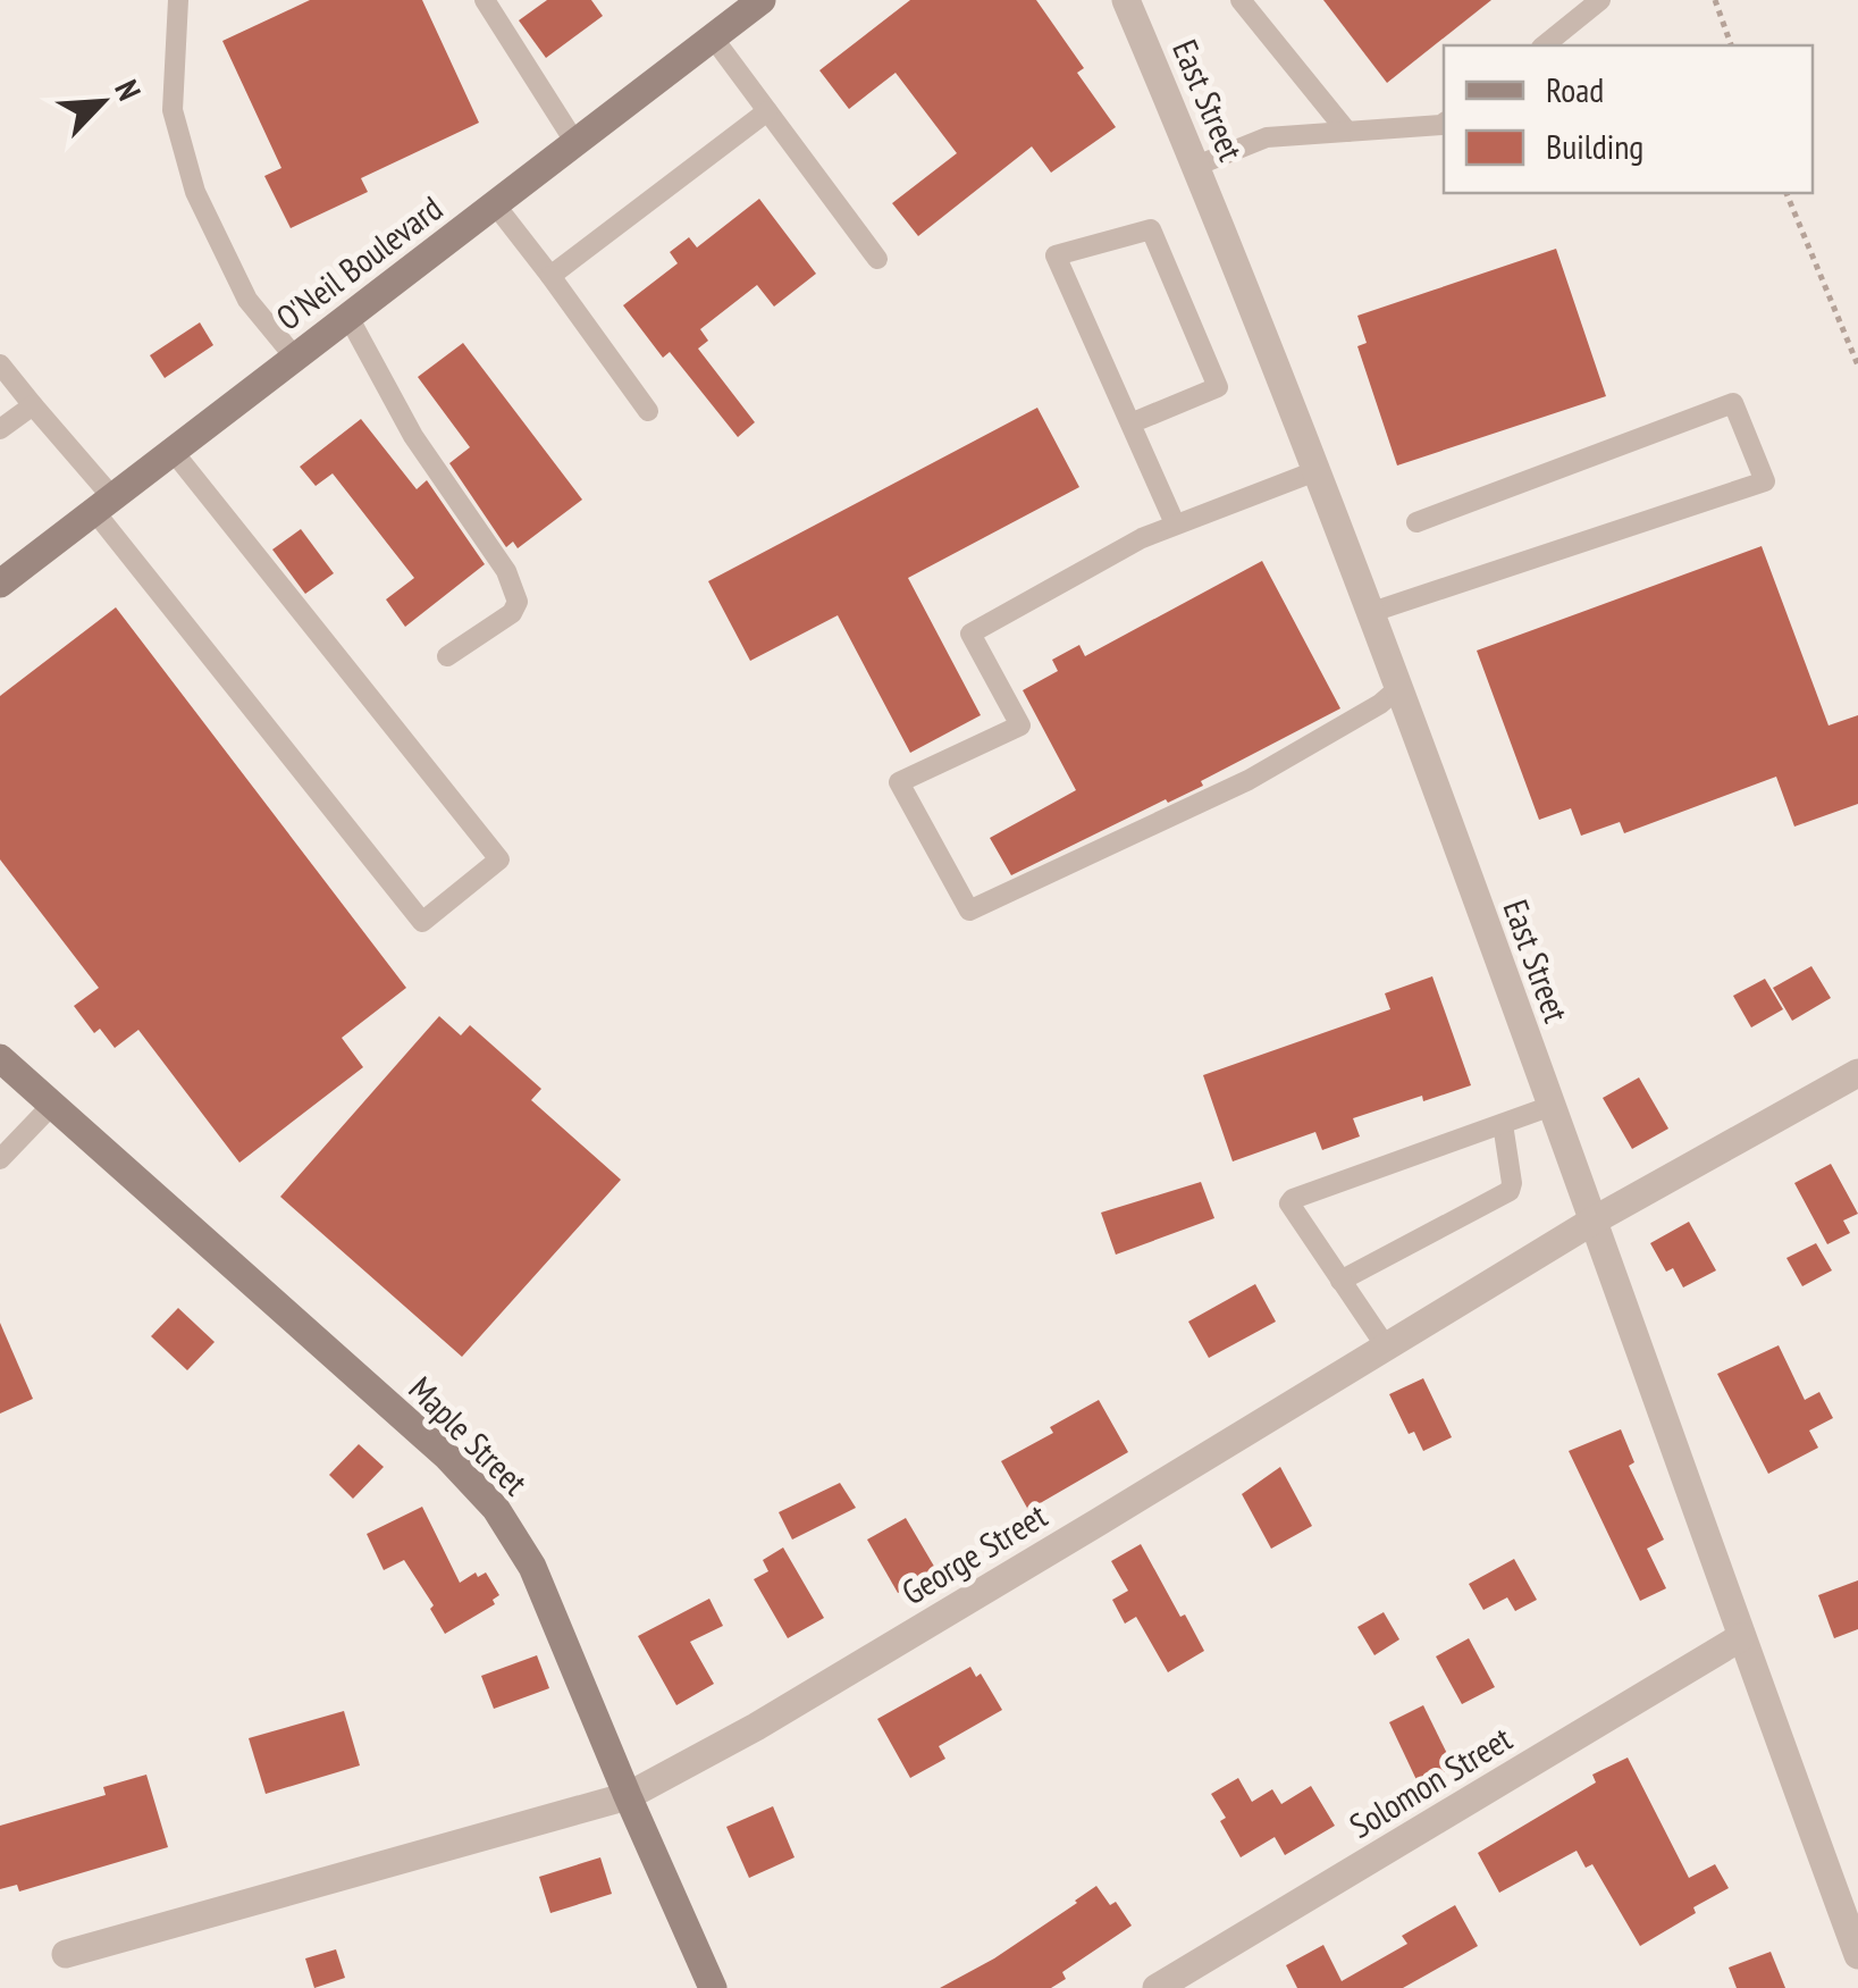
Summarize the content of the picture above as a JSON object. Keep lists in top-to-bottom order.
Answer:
{
  "streets": {
    "main road": ["O'Neil Boulevard", "Maple Street"],
    "street": ["East Street", "George Street", "Solomon Street"]
  },
  "crossings": [
    ["East Street", "George Street"],
    ["East Street", "Solomon Street"],
    ["Maple Street", "George Street"]
  ],
  "legend": ["Road", "Building"],
  "north": "top right"
}
